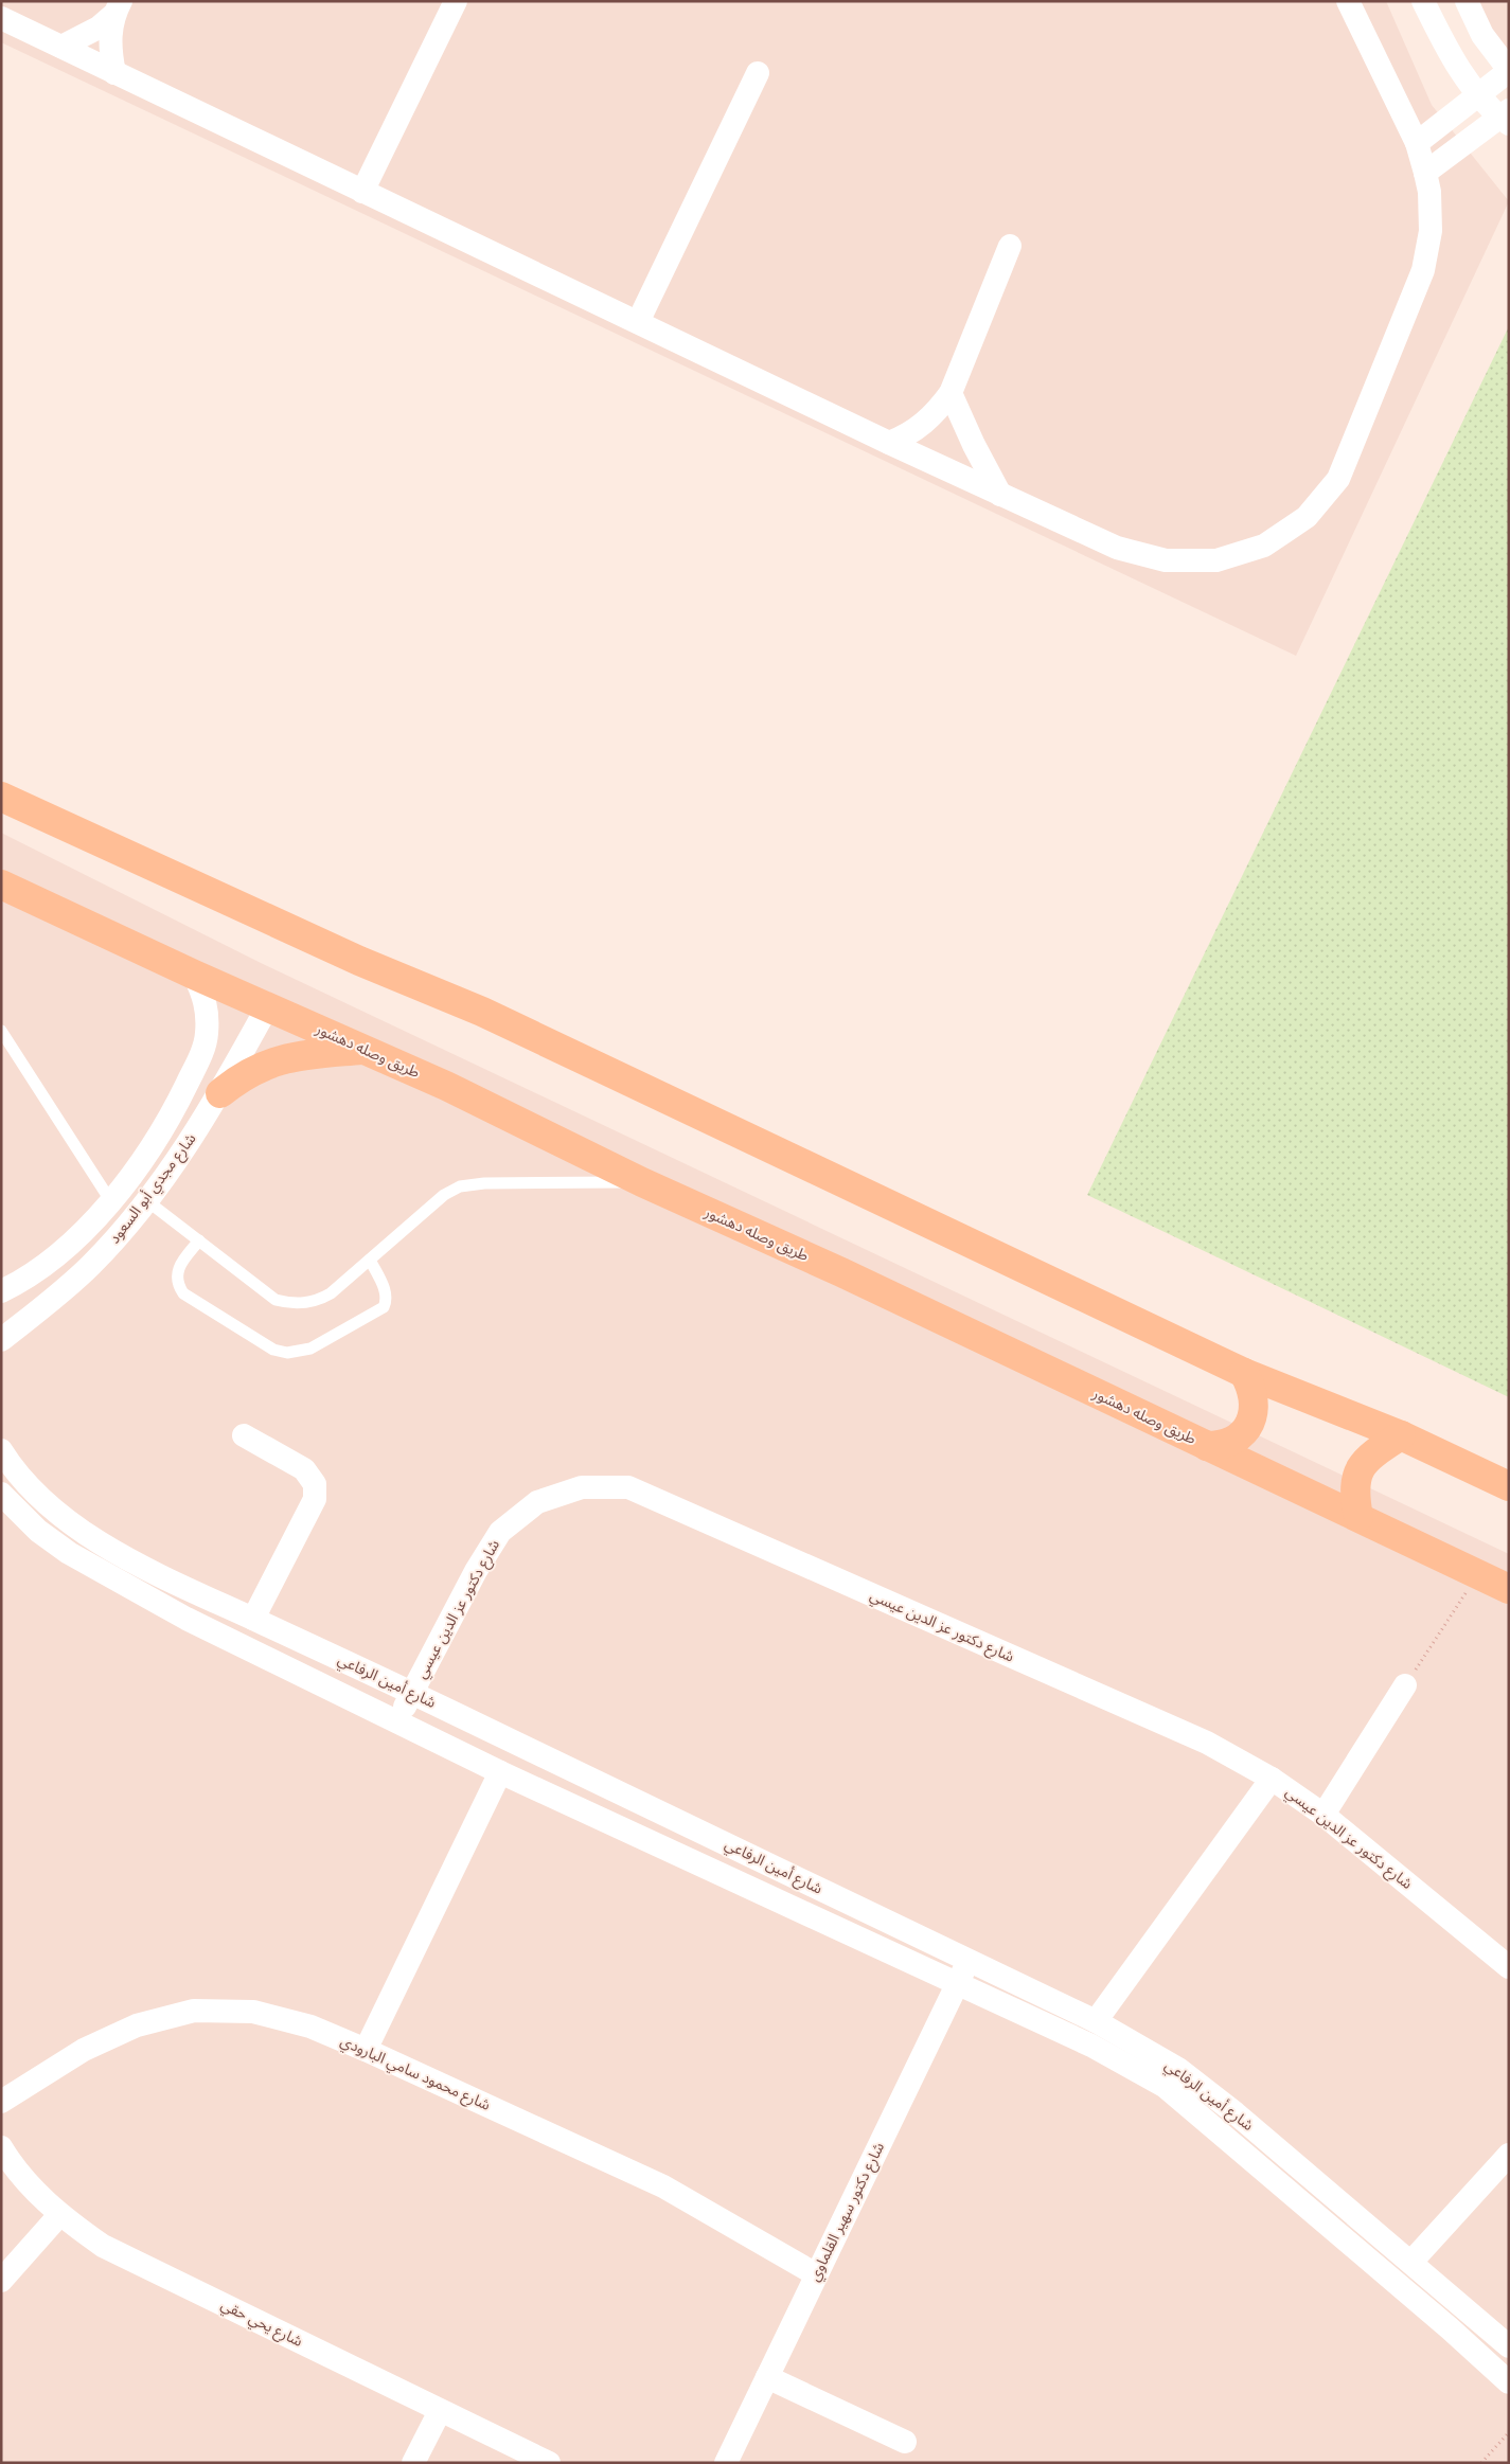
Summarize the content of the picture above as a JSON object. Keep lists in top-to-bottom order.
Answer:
{
  "streets": {
    "main road": ["طريق وصله دهشور"],
    "street": [
      "شارع مجدي أبو السعود",
      "شارع دكتور عز الدين عيسي",
      "شارع أمين الرفاعي",
      "شارع محمود سامي البارودي",
      "شارع دكتور سهير القلماوي",
      "شارع يحي حقي"
    ]
  },
  "crossings": [
    ["طريق وصله دهشور", "شارع مجدي أبو السعود"],
    ["شارع دكتور عز الدين عيسي", "شارع أمين الرفاعي"],
    ["شارع أمين الرفاعي", "شارع دكتور سهير القلماوي"],
    ["شارع محمود سامي البارودي", "شارع دكتور سهير القلماوي"]
  ]
}
